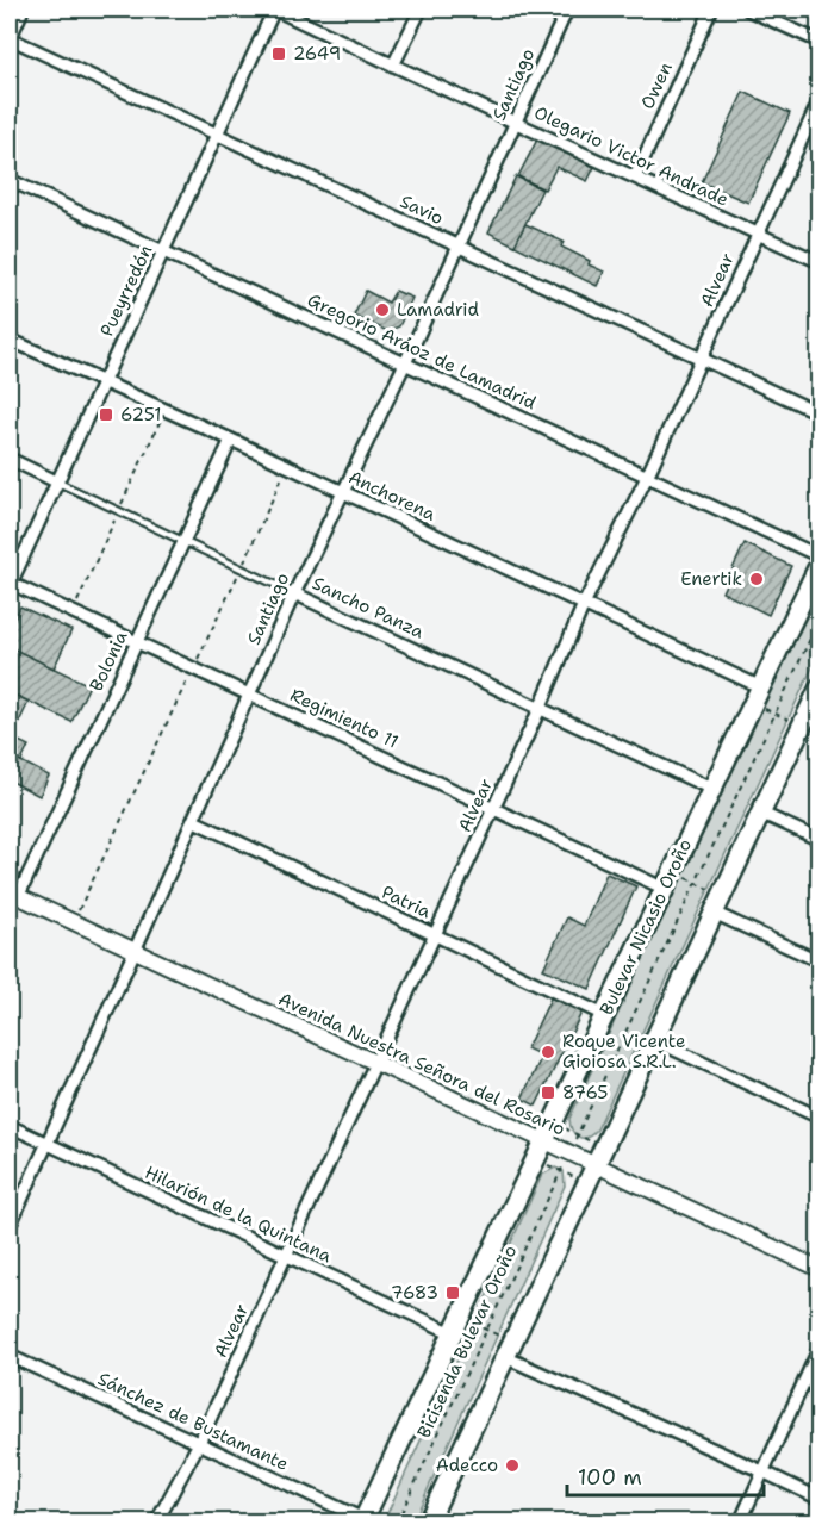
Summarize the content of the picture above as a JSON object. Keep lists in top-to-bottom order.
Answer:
{
  "streets": {
    "main road": ["Bulevar Nicasio Oroño"],
    "street": [
      "Santiago",
      "Owen",
      "Olegario Victor Andrade",
      "Savio",
      "Alvear",
      "Pueyrredón",
      "Gregorio Aráoz de Lamadrid",
      "Anchorena",
      "Sancho Panza",
      "Bolonia",
      "Regimiento 11",
      "Patria",
      "Avenida Nuestra Señora del Rosario",
      "Hilarión de la Quintana",
      "Sánchez de Bustamante"
    ],
    "path": ["Bicisenda Bulevar Oroño"]
  },
  "crossings": [
    ["Santiago", "Olegario Victor Andrade"],
    ["Santiago", "Savio"],
    ["Santiago", "Gregorio Aráoz de Lamadrid"],
    ["Santiago", "Anchorena"],
    ["Santiago", "Sancho Panza"],
    ["Santiago", "Regimiento 11"],
    ["Santiago", "Patria"],
    ["Santiago", "Avenida Nuestra Señora del Rosario"],
    ["Santiago", "Hilarión de la Quintana"],
    ["Owen", "Olegario Victor Andrade"],
    ["Olegario Victor Andrade", "Alvear"],
    ["Olegario Victor Andrade", "Pueyrredón"],
    ["Savio", "Alvear"],
    ["Savio", "Pueyrredón"],
    ["Alvear", "Gregorio Aráoz de Lamadrid"],
    ["Alvear", "Anchorena"],
    ["Alvear", "Sancho Panza"],
    ["Alvear", "Regimiento 11"],
    ["Alvear", "Patria"],
    ["Alvear", "Avenida Nuestra Señora del Rosario"],
    ["Alvear", "Hilarión de la Quintana"],
    ["Alvear", "Sánchez de Bustamante"],
    ["Pueyrredón", "Gregorio Aráoz de Lamadrid"],
    ["Pueyrredón", "Anchorena"],
    ["Pueyrredón", "Sancho Panza"],
    ["Pueyrredón", "Regimiento 11"],
    ["Anchorena", "Bolonia"],
    ["Anchorena", "Bulevar Nicasio Oroño"],
    ["Sancho Panza", "Bolonia"],
    ["Sancho Panza", "Bulevar Nicasio Oroño"],
    ["Bolonia", "Regimiento 11"],
    ["Bolonia", "Avenida Nuestra Señora del Rosario"],
    ["Regimiento 11", "Bulevar Nicasio Oroño"],
    ["Patria", "Bulevar Nicasio Oroño"],
    ["Bulevar Nicasio Oroño", "Avenida Nuestra Señora del Rosario"],
    ["Bulevar Nicasio Oroño", "Hilarión de la Quintana"],
    ["Bulevar Nicasio Oroño", "Sánchez de Bustamante"]
  ],
  "places": {
    "transit": [
      "2649",
      "6251",
      "8765",
      "7683"
    ],
    "other": [
      "Lamadrid",
      "Enertik",
      "Roque Vicente Gioiosa S.R.L.",
      "Adecco"
    ]
  },
  "scale_bar": "100 m"
}
